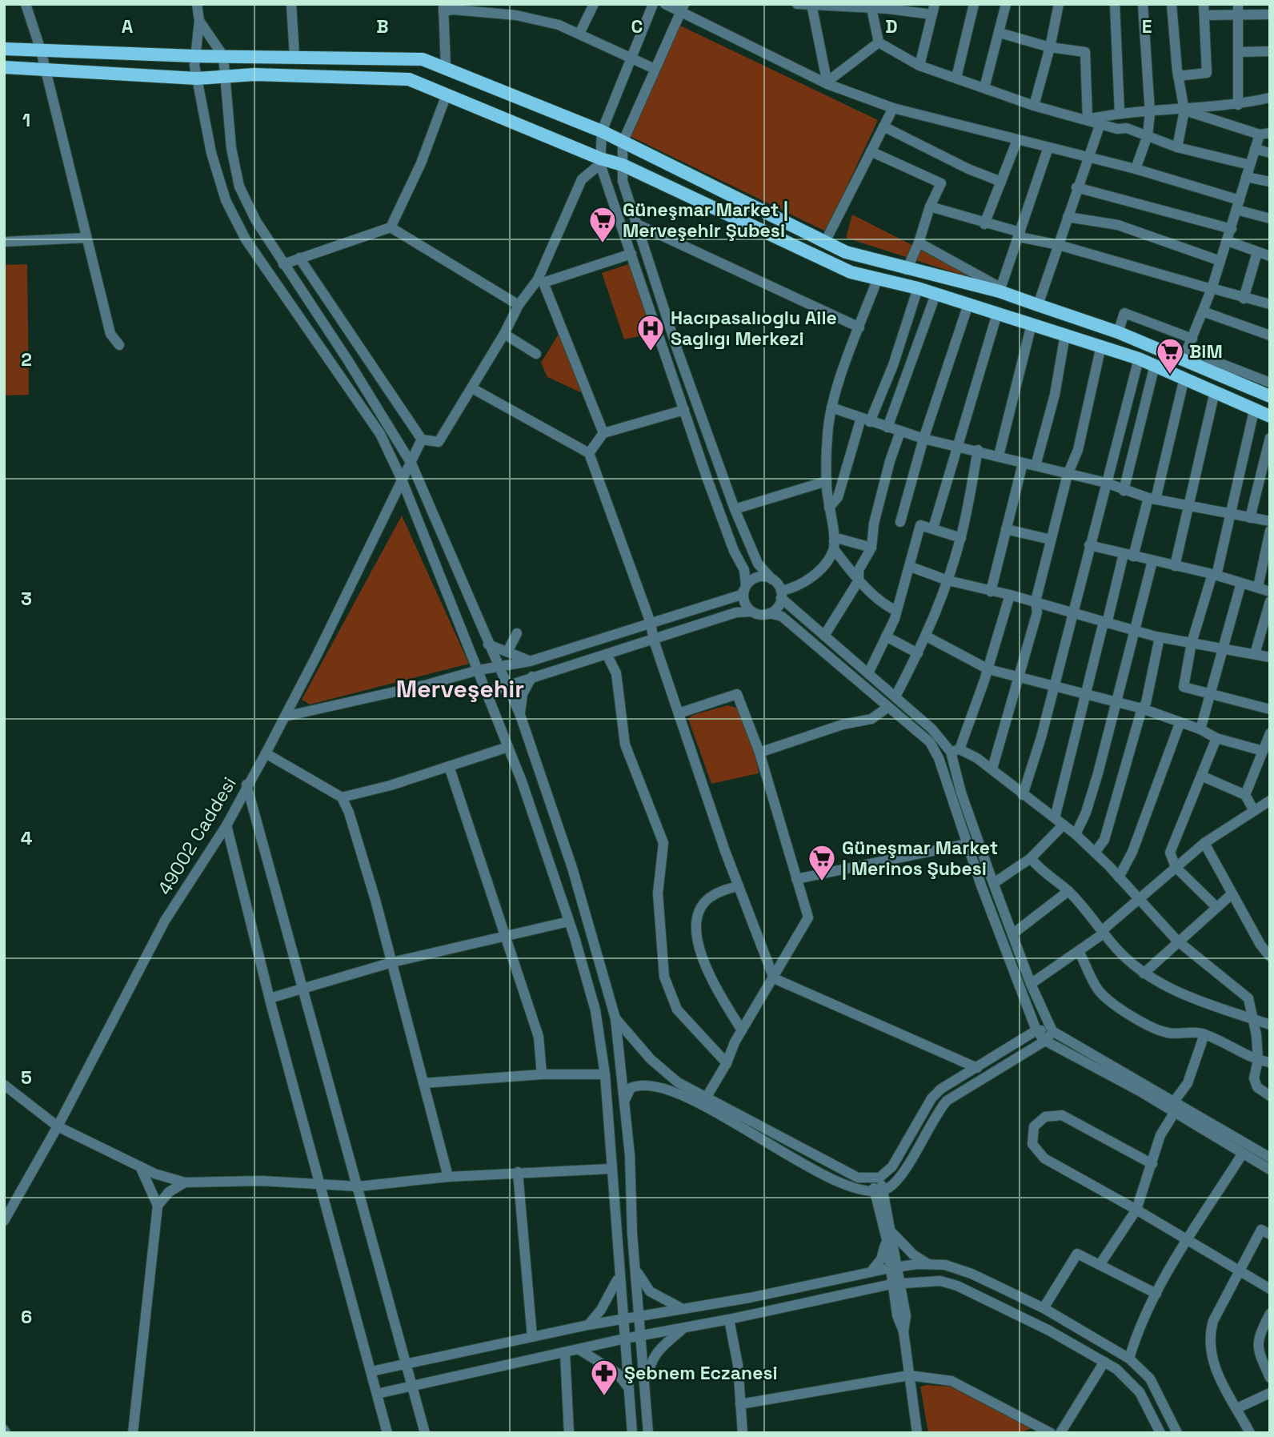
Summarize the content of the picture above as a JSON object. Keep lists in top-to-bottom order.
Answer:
{
  "streets": {
    "street": ["49002 Caddesi"]
  },
  "districts": ["Merveşehir"],
  "places": {
    "supermarket": ["Güneşmar Market | Merveşehir Şubesi", "BiM", "Güneşmar Market | Merinos Şubesi"],
    "hospital": ["Hacıpasalıoglu Aile Saglıgı Merkezi"],
    "pharmacy": ["Şebnem Eczanesi"]
  },
  "grid": {
    "columns": [
      "A",
      "B",
      "C",
      "D",
      "E"
    ],
    "rows": [
      "1",
      "2",
      "3",
      "4",
      "5",
      "6"
    ]
  }
}
